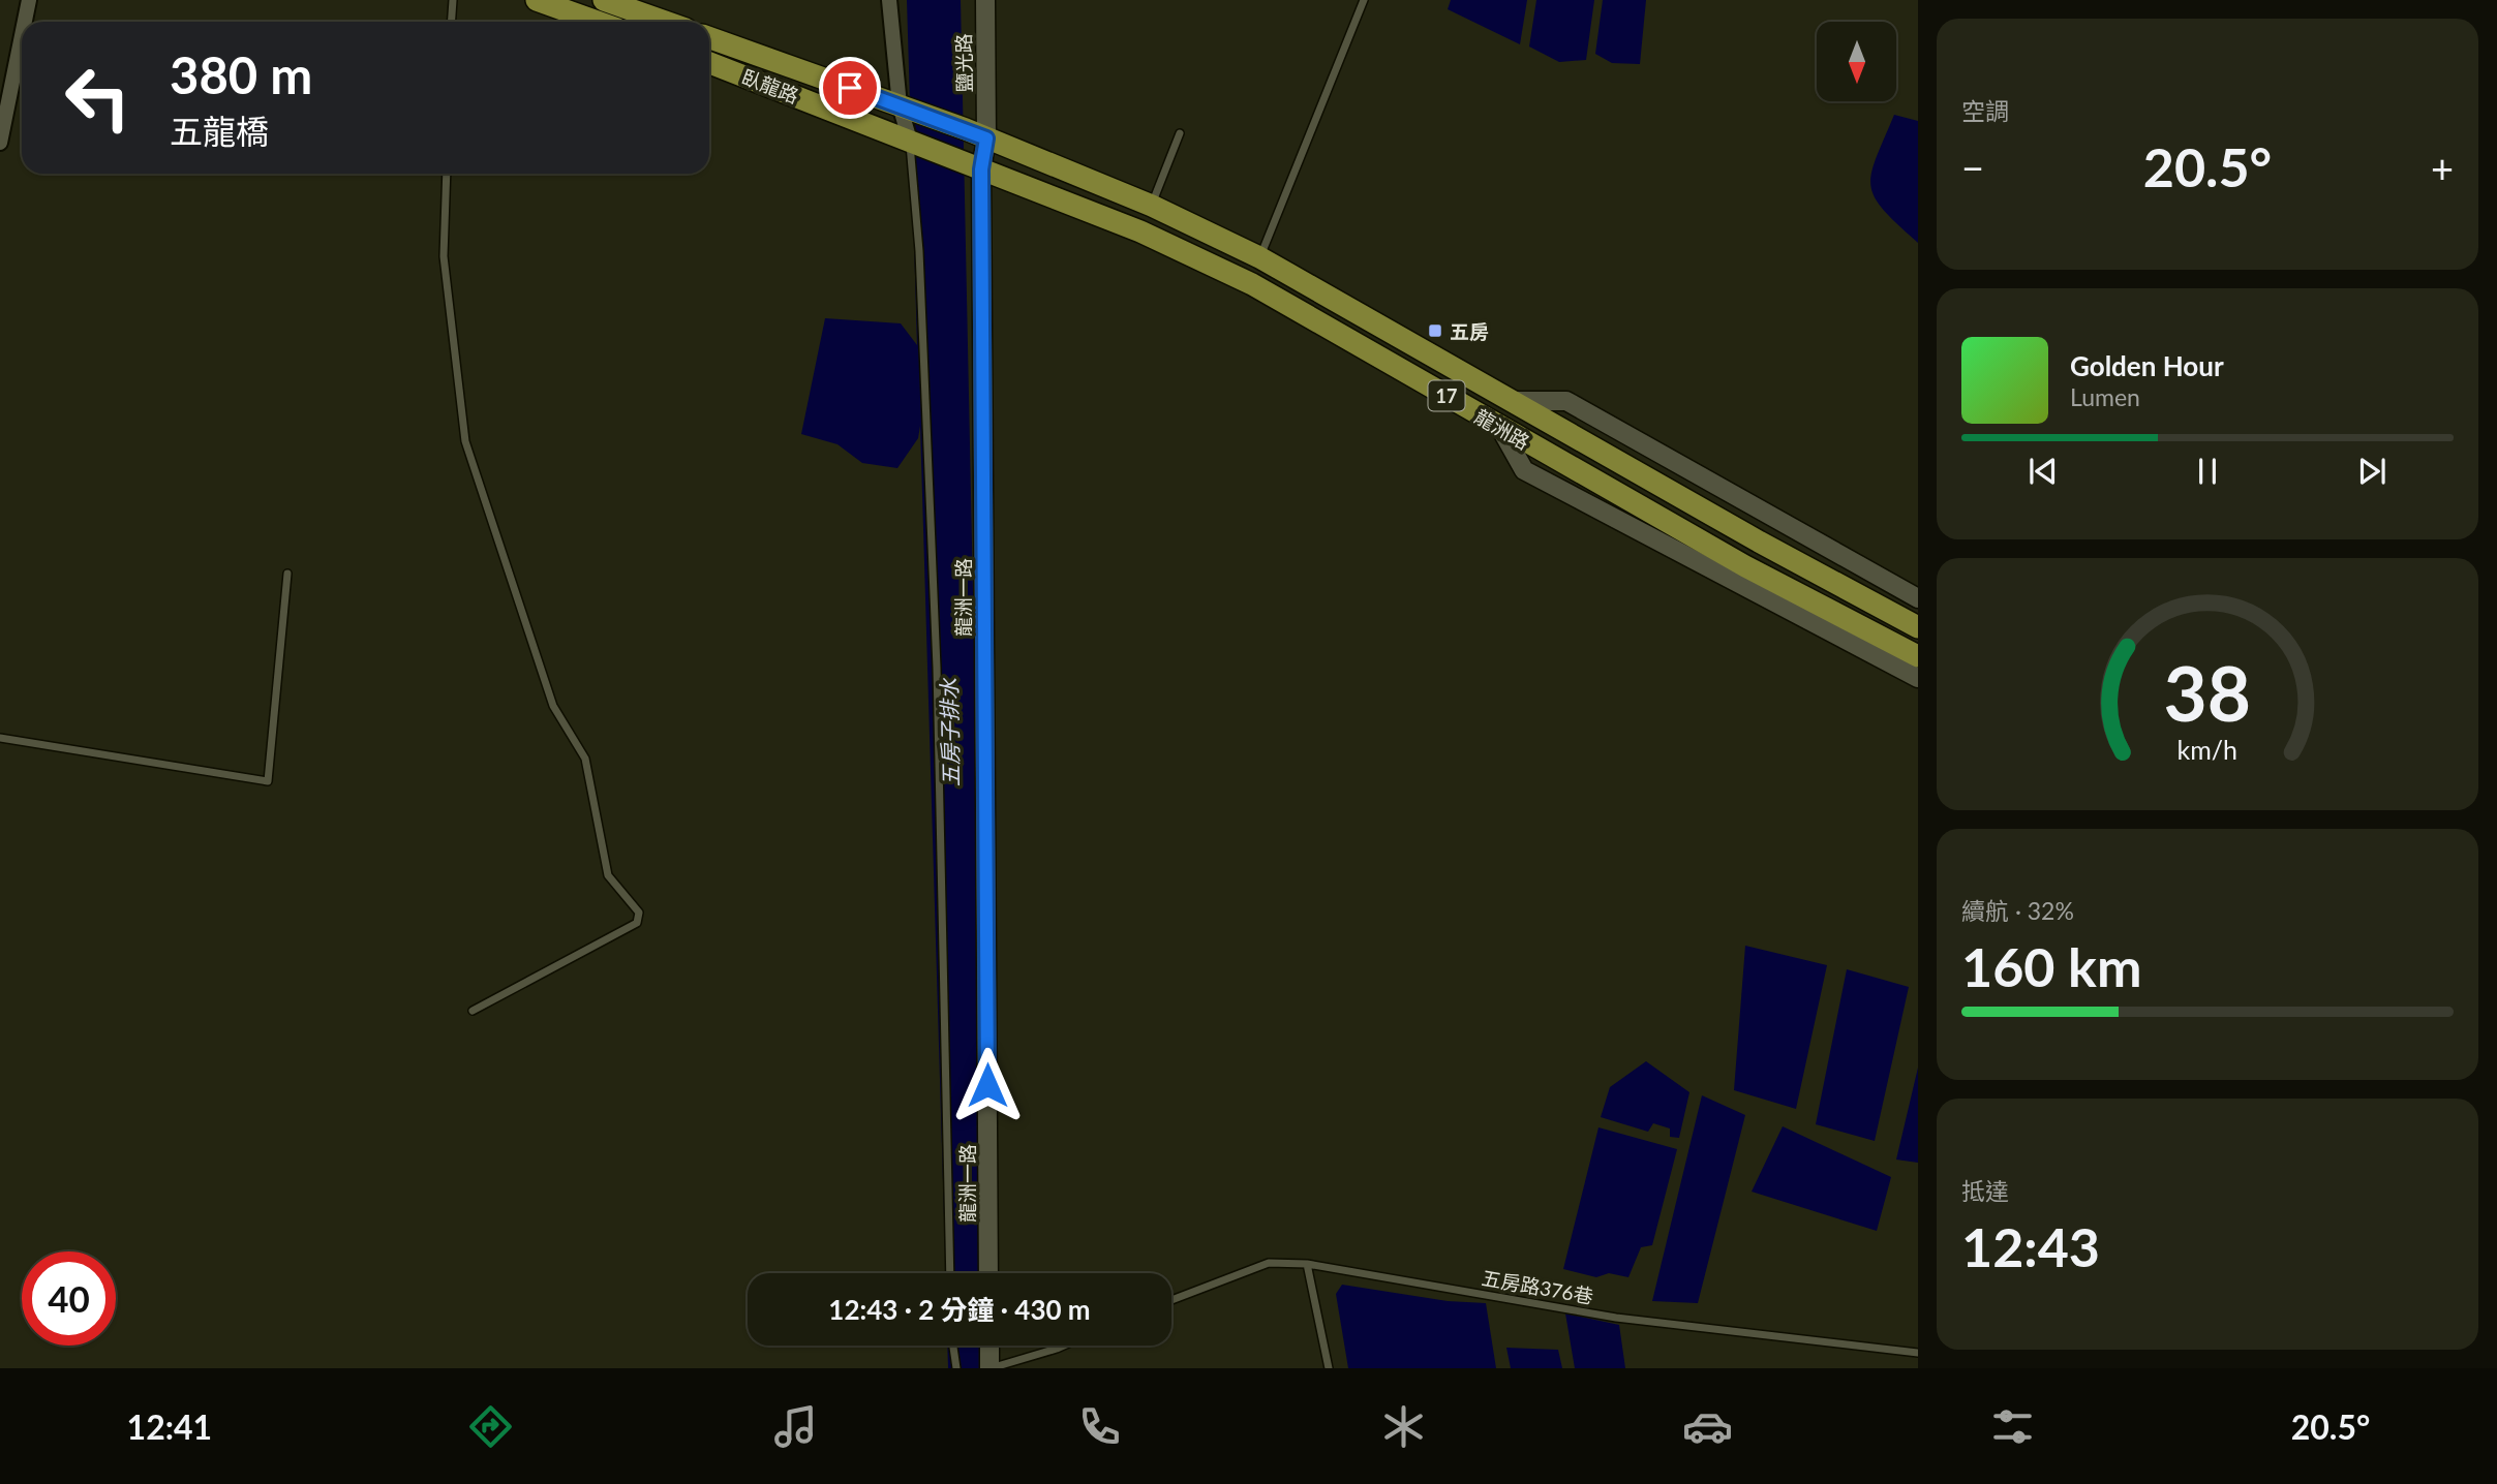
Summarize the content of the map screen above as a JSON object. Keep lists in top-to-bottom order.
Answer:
{
  "streets": {
    "main road": ["臥龍路", "17", "龍洲路"],
    "street": ["鹽光路", "龍洲一路"],
    "lane": ["五房路376巷"]
  },
  "crossings": [
    ["鹽光路", "17"],
    ["鹽光路", "龍洲路"],
    ["鹽光路", "龍洲一路"],
    ["臥龍路", "17"],
    ["臥龍路", "龍洲路"],
    ["17", "龍洲路"],
    ["17", "龍洲一路"],
    ["龍洲路", "龍洲一路"]
  ],
  "water": ["五房子排水"],
  "places": {
    "transit": ["五房"]
  },
  "north": "bottom",
  "page": {
    "tile": [
      "空調",
      ["續航 · 32%", "160 km"],
      ["抵達", "12:43"]
    ],
    "turn": ["380 m", "五龍橋"],
    "heat": ["−", "20.5°", "+"],
    "song": ["Golden Hour", "Lumen"],
    "limit": "40",
    "trip": "12:43 · 2 分鐘 · 430 m",
    "tabs": ["12:41", "20.5°"],
    "gauge": ["38", "km/h"]
  }
}
